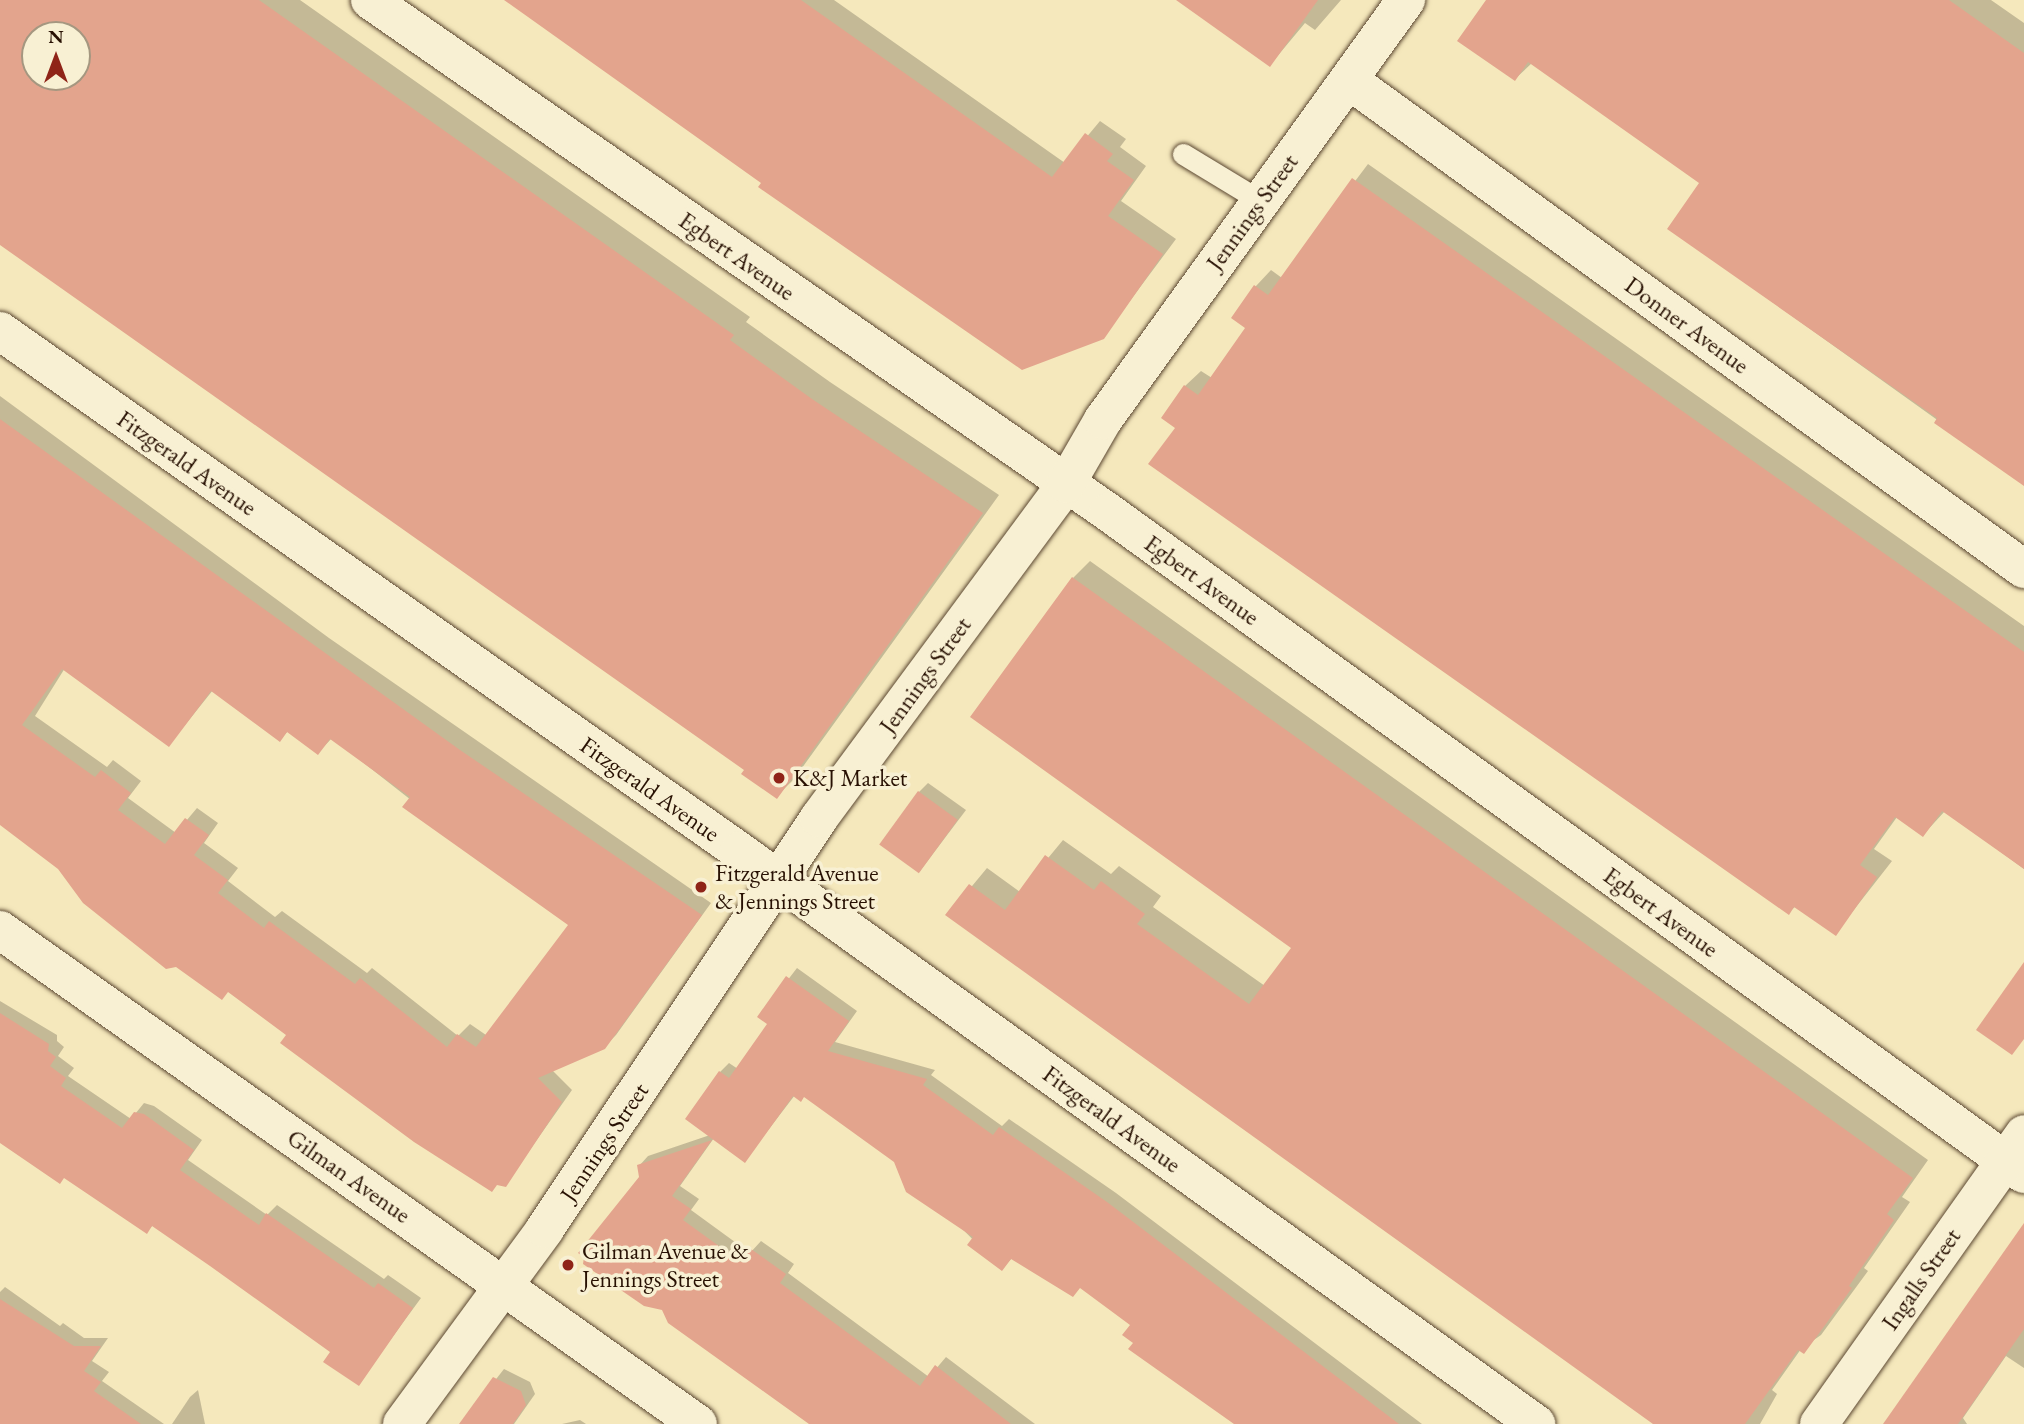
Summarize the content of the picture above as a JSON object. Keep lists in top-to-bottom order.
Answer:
{
  "streets": {
    "street": [
      "Jennings Street",
      "Egbert Avenue",
      "Donner Avenue",
      "Fitzgerald Avenue",
      "Gilman Avenue",
      "Ingalls Street"
    ]
  },
  "crossings": [
    ["Jennings Street", "Egbert Avenue"],
    ["Jennings Street", "Donner Avenue"],
    ["Jennings Street", "Fitzgerald Avenue"],
    ["Jennings Street", "Gilman Avenue"],
    ["Egbert Avenue", "Ingalls Street"]
  ],
  "places": ["K&J Market", "Fitzgerald Avenue & Jennings Street", "Gilman Avenue & Jennings Street"],
  "north": "top"
}
